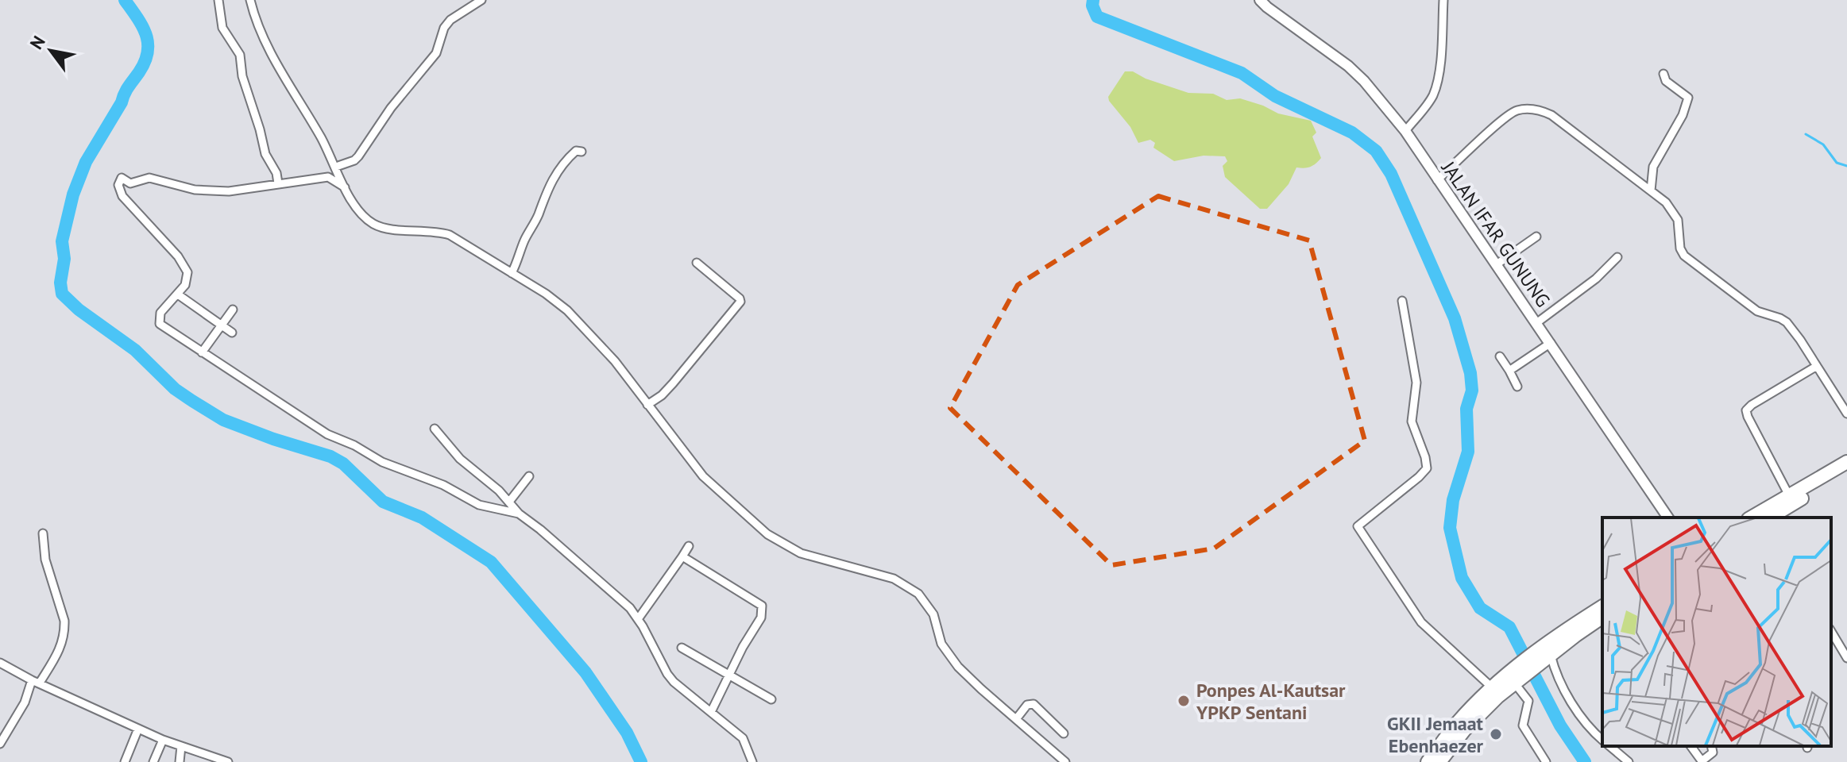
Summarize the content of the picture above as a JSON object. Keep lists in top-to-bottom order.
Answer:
{
  "streets": {
    "street": ["JALAN IFAR GUNUNG"]
  },
  "places": ["Ponpes Al-Kautsar YPKP Sentani", "GKII Jemaat Ebenhaezer"],
  "north": "top left"
}
